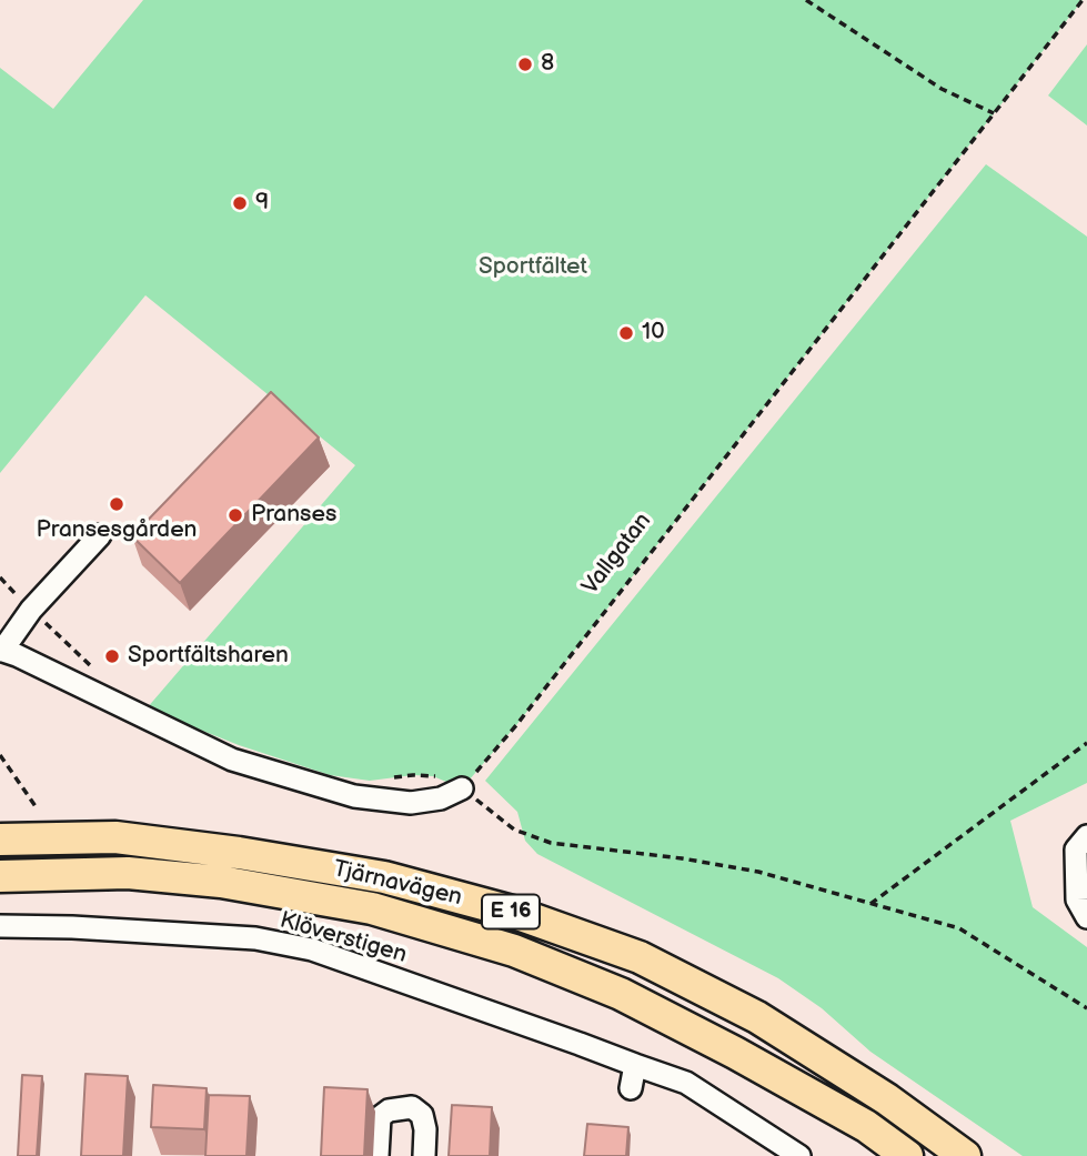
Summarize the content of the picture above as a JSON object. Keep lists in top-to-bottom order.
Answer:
{
  "streets": {
    "highway": ["Tjärnavägen", "E 16"],
    "street": ["Klöverstigen"],
    "path": ["Vallgatan"]
  },
  "parks": ["Sportfältet"],
  "places": [
    "8",
    "9",
    "10",
    "Pransesgården",
    "Pranses",
    "Sportfältsharen"
  ]
}
